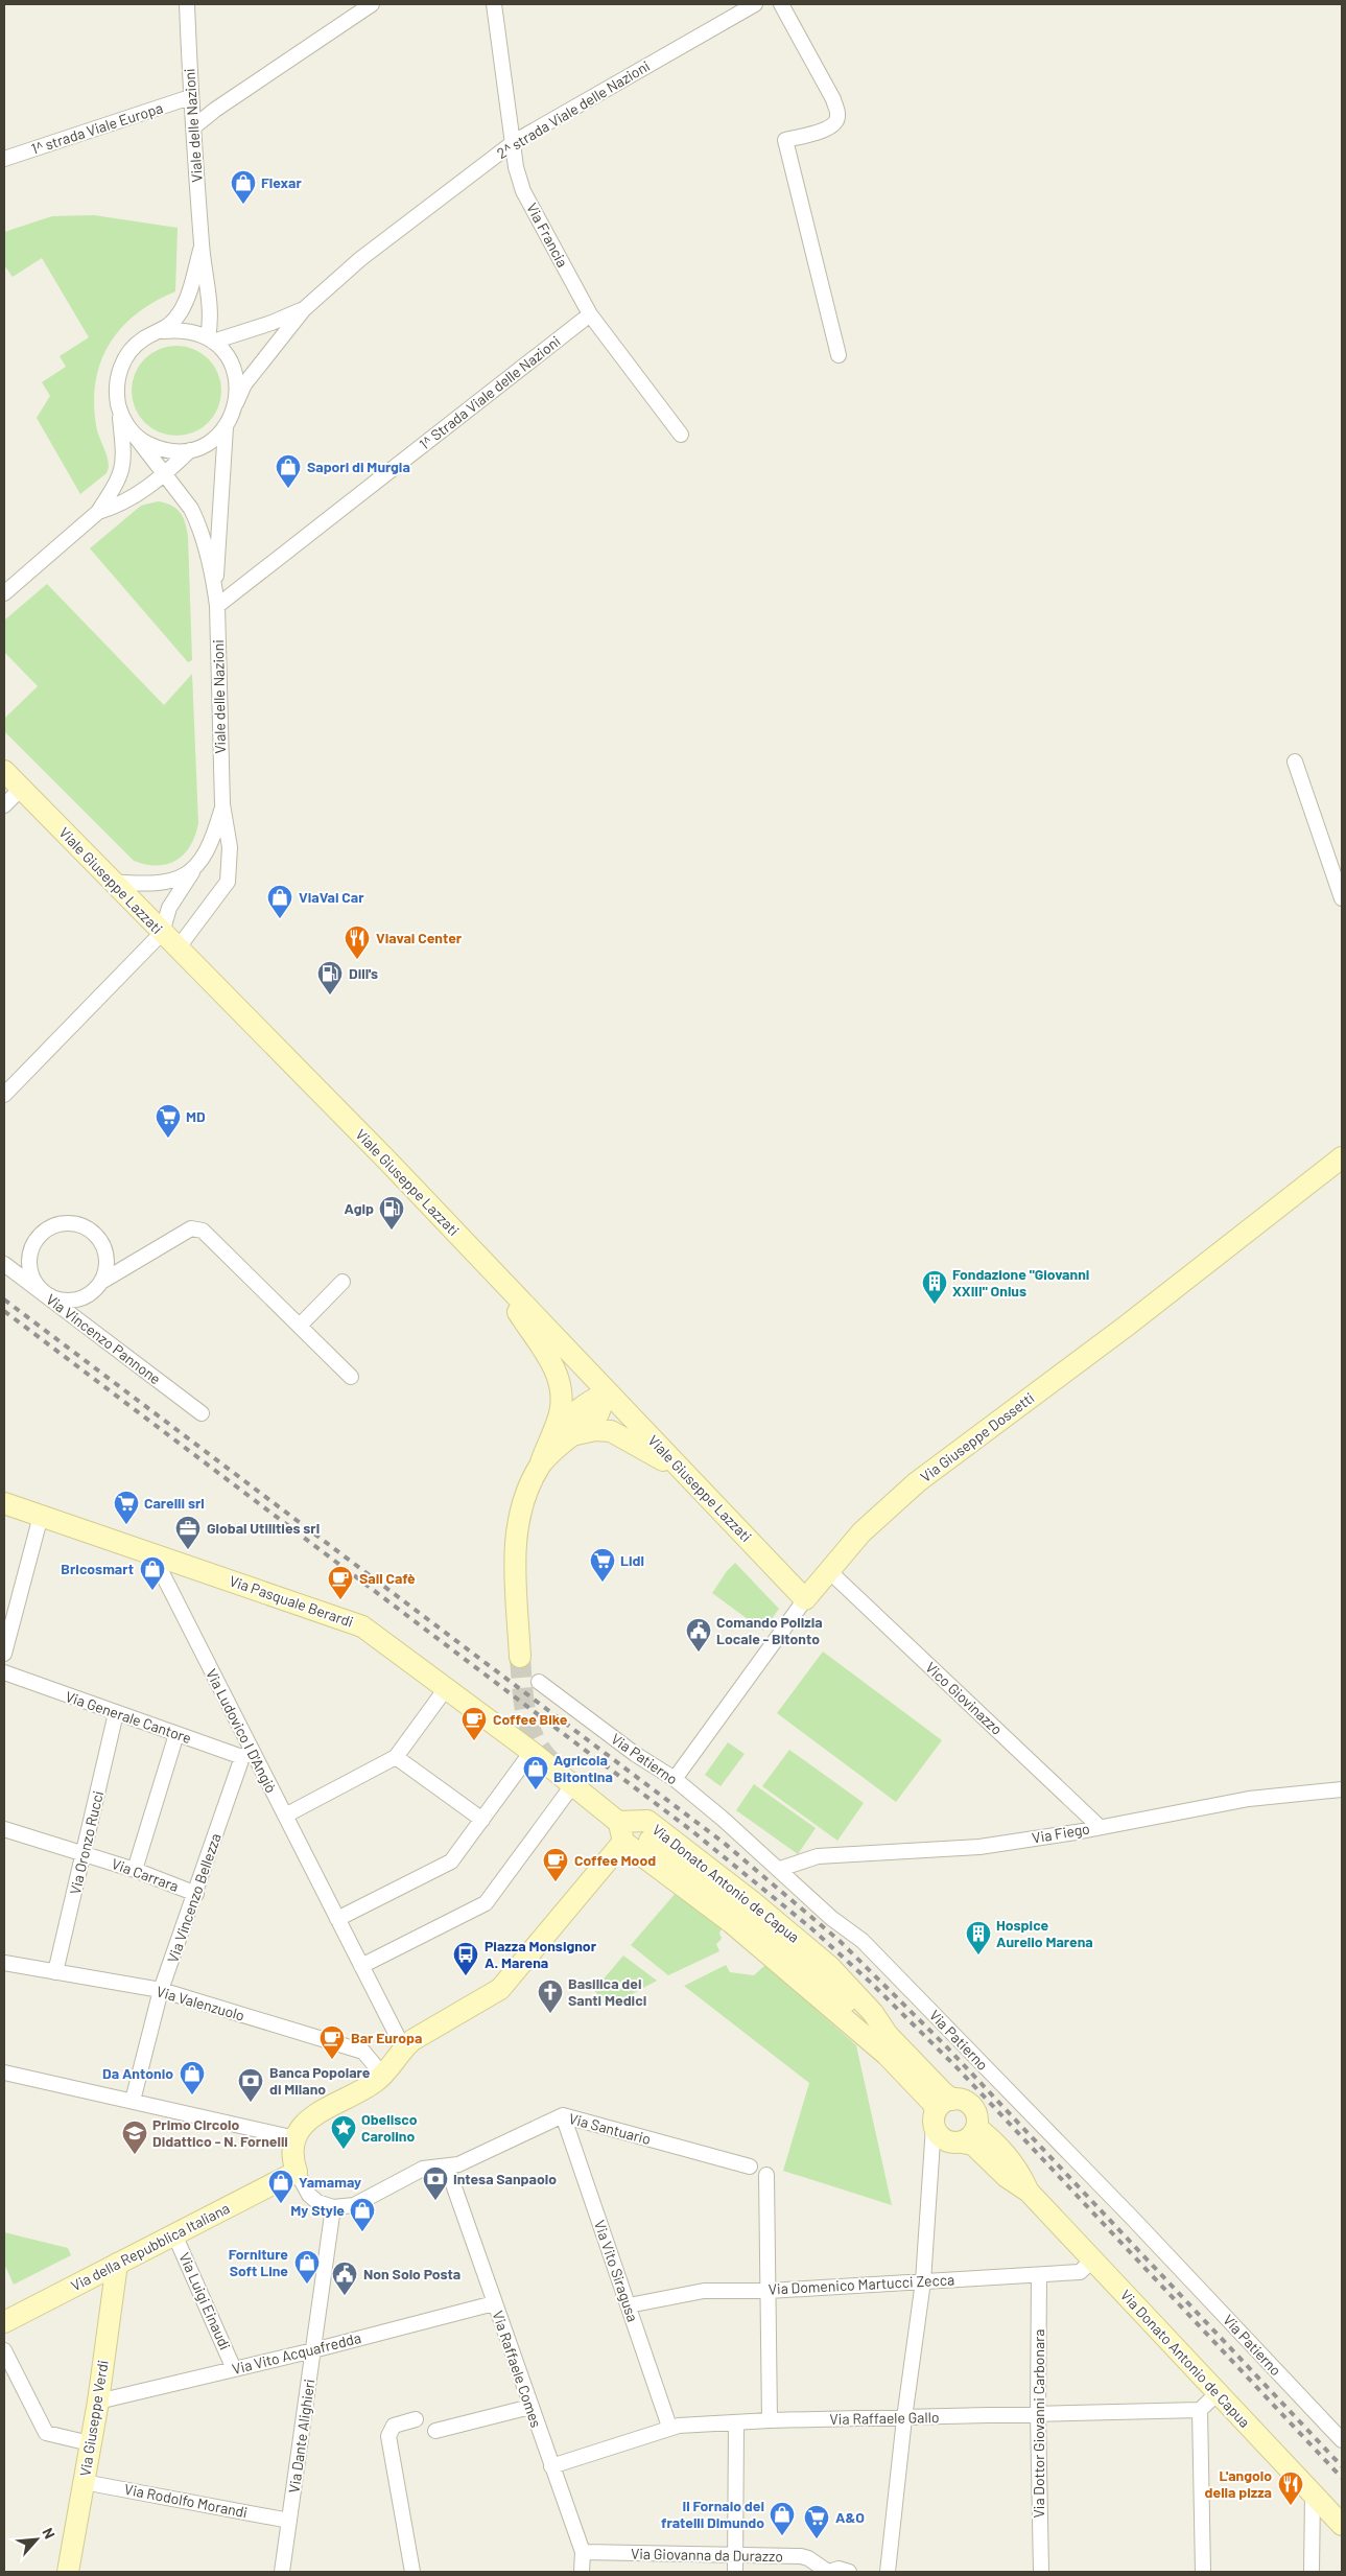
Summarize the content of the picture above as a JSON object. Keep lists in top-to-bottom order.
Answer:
{
  "streets": {
    "street": [
      "2^ strada Viale delle Nazioni",
      "Viale delle Nazioni",
      "1^ strada Viale Europa",
      "Via Francia",
      "1^ Strada Viale delle Nazioni",
      "Viale Giuseppe Lazzati",
      "Via Vincenzo Pannone",
      "Via Giuseppe Dossetti",
      "Via Pasquale Berardi",
      "Vico Giovinazzo",
      "Via Generale Cantore",
      "Via Ludovico I D'Angiò",
      "Via Patierno",
      "Via Fiego",
      "Via Oronzo Rucci",
      "Via Carrara",
      "Via Donato Antonio de Capua",
      "Via Vincenzo Bellezza",
      "Via Valenzuolo",
      "Via Santuario",
      "Via della Repubblica Italiana",
      "Via Vito Siragusa",
      "Via Domenico Martucci Zecca",
      "Via Luigi Einaudi",
      "Via Vito Acquafredda",
      "Via Raffaele Comes",
      "Via Giuseppe Verdi",
      "Via Raffaele Gallo",
      "Via Dottor Giovanni Carbonara",
      "Via Dante Alighieri",
      "Via Rodolfo Morandi",
      "Via Giovanna da Durazzo"
    ]
  },
  "crossings": [
    ["2^ strada Viale delle Nazioni", "Viale delle Nazioni"],
    ["2^ strada Viale delle Nazioni", "Via Francia"],
    ["Viale delle Nazioni", "1^ strada Viale Europa"],
    ["Viale delle Nazioni", "1^ Strada Viale delle Nazioni"],
    ["Viale delle Nazioni", "Viale Giuseppe Lazzati"],
    ["Via Francia", "1^ Strada Viale delle Nazioni"],
    ["Viale Giuseppe Lazzati", "Via Giuseppe Dossetti"],
    ["Via Giuseppe Dossetti", "Vico Giovinazzo"],
    ["Via Giuseppe Dossetti", "Via Patierno"],
    ["Via Pasquale Berardi", "Via Ludovico I D'Angiò"],
    ["Via Pasquale Berardi", "Via Donato Antonio de Capua"],
    ["Vico Giovinazzo", "Via Fiego"],
    ["Via Generale Cantore", "Via Ludovico I D'Angiò"],
    ["Via Generale Cantore", "Via Oronzo Rucci"],
    ["Via Generale Cantore", "Via Vincenzo Bellezza"],
    ["Via Ludovico I D'Angiò", "Via Vincenzo Bellezza"],
    ["Via Patierno", "Via Fiego"],
    ["Via Oronzo Rucci", "Via Carrara"],
    ["Via Oronzo Rucci", "Via Valenzuolo"],
    ["Via Carrara", "Via Vincenzo Bellezza"],
    ["Via Donato Antonio de Capua", "Via Domenico Martucci Zecca"],
    ["Via Vincenzo Bellezza", "Via Valenzuolo"],
    ["Via Santuario", "Via Vito Siragusa"],
    ["Via Santuario", "Via Raffaele Comes"],
    ["Via Santuario", "Via Dante Alighieri"],
    ["Via della Repubblica Italiana", "Via Luigi Einaudi"],
    ["Via della Repubblica Italiana", "Via Giuseppe Verdi"],
    ["Via Vito Siragusa", "Via Domenico Martucci Zecca"],
    ["Via Vito Siragusa", "Via Raffaele Gallo"],
    ["Via Domenico Martucci Zecca", "Via Dottor Giovanni Carbonara"],
    ["Via Luigi Einaudi", "Via Vito Acquafredda"],
    ["Via Vito Acquafredda", "Via Raffaele Comes"],
    ["Via Vito Acquafredda", "Via Giuseppe Verdi"],
    ["Via Vito Acquafredda", "Via Dante Alighieri"],
    ["Via Raffaele Comes", "Via Raffaele Gallo"],
    ["Via Raffaele Comes", "Via Giovanna da Durazzo"],
    ["Via Giuseppe Verdi", "Via Rodolfo Morandi"],
    ["Via Raffaele Gallo", "Via Dottor Giovanni Carbonara"],
    ["Via Dante Alighieri", "Via Rodolfo Morandi"]
  ],
  "places": {
    "shop": [
      "Flexar",
      "Sapori di Murgia",
      "ViaVai Car",
      "Bricosmart",
      "Agricola Bitontina",
      "Da Antonio",
      "Yamamay",
      "My Style",
      "Forniture Soft Line",
      "Il Fornaio dei fratelli Dimundo"
    ],
    "restaurant": ["Viavai Center", "L'angolo della pizza"],
    "fuel station": ["Dill's", "Agip"],
    "supermarket": [
      "MD",
      "Carelli srl",
      "Lidl",
      "A&O"
    ],
    "building": ["Fondazione \"Giovanni XXIII\" Onlus", "Hospice Aurelio Marena"],
    "office": ["Global Utilities srl"],
    "cafe": [
      "Sail Cafè",
      "Coffee Bike",
      "Coffee Mood",
      "Bar Europa"
    ],
    "public building": ["Comando Polizia Locale - Bitonto", "Non Solo Posta"],
    "bus stop": ["Piazza Monsignor A. Marena"],
    "church": ["Basilica dei Santi Medici"],
    "bank": ["Banca Popolare di Milano", "Intesa Sanpaolo"],
    "place": ["Obelisco Carolino"],
    "school or university": ["Primo Circolo Didattico - N. Fornelli"]
  },
  "north": "top right"
}
